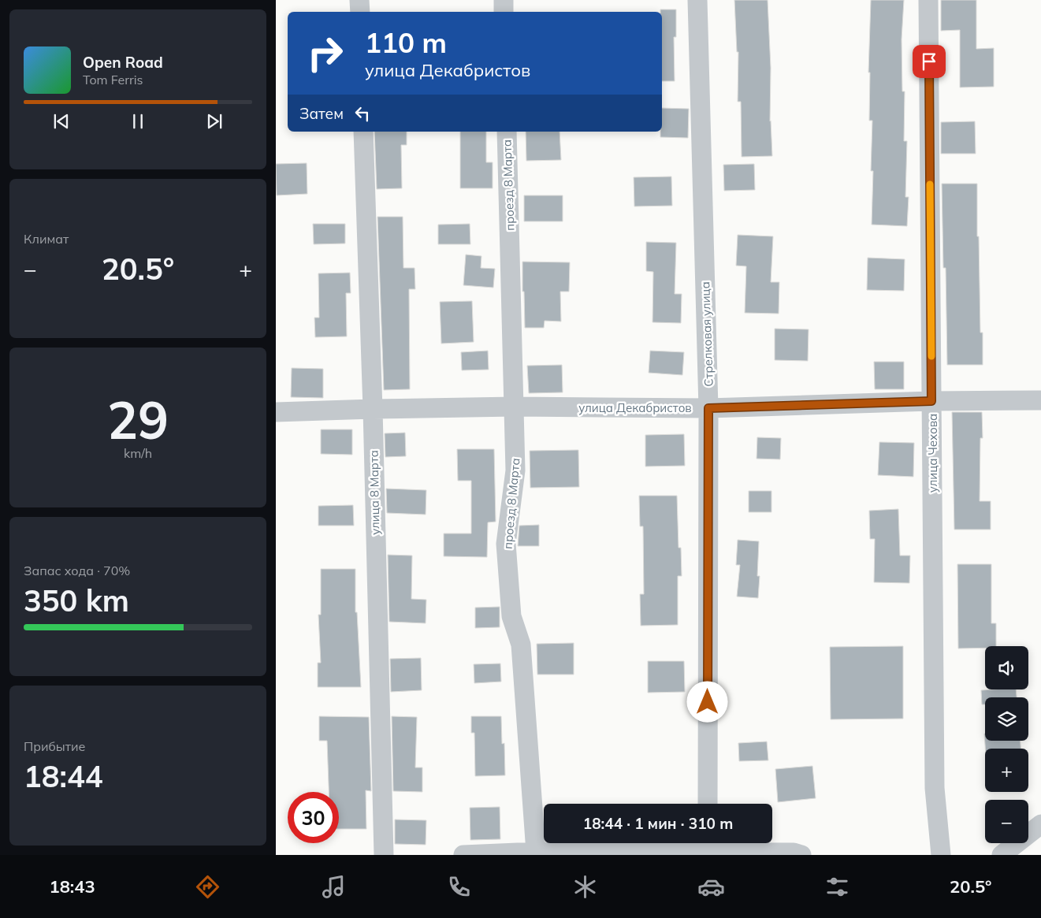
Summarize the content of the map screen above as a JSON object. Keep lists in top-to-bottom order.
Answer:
{
  "streets": {
    "street": [
      "проезд 8 Марта",
      "Стрелковая улица",
      "улица Декабристов",
      "улица Чехова",
      "улица 8 Марта"
    ]
  },
  "crossings": [
    ["проезд 8 Марта", "улица Декабристов"],
    ["Стрелковая улица", "улица Декабристов"],
    ["улица Декабристов", "улица Чехова"],
    ["улица Декабристов", "улица 8 Марта"]
  ],
  "page": {
    "turn": ["110 m", "улица Декабристов"],
    "song": ["Open Road", "Tom Ferris"],
    "then": "Затем",
    "tile": [
      "Климат",
      ["29", "km/h"],
      ["Запас хода · 70%", "350 km"],
      ["Прибытие", "18:44"]
    ],
    "heat": ["−", "20.5°", "+"],
    "map_buttons": ["+", "−"],
    "limit": "30",
    "trip": "18:44 · 1 мин · 310 m",
    "tabs": ["18:43", "20.5°"]
  }
}
